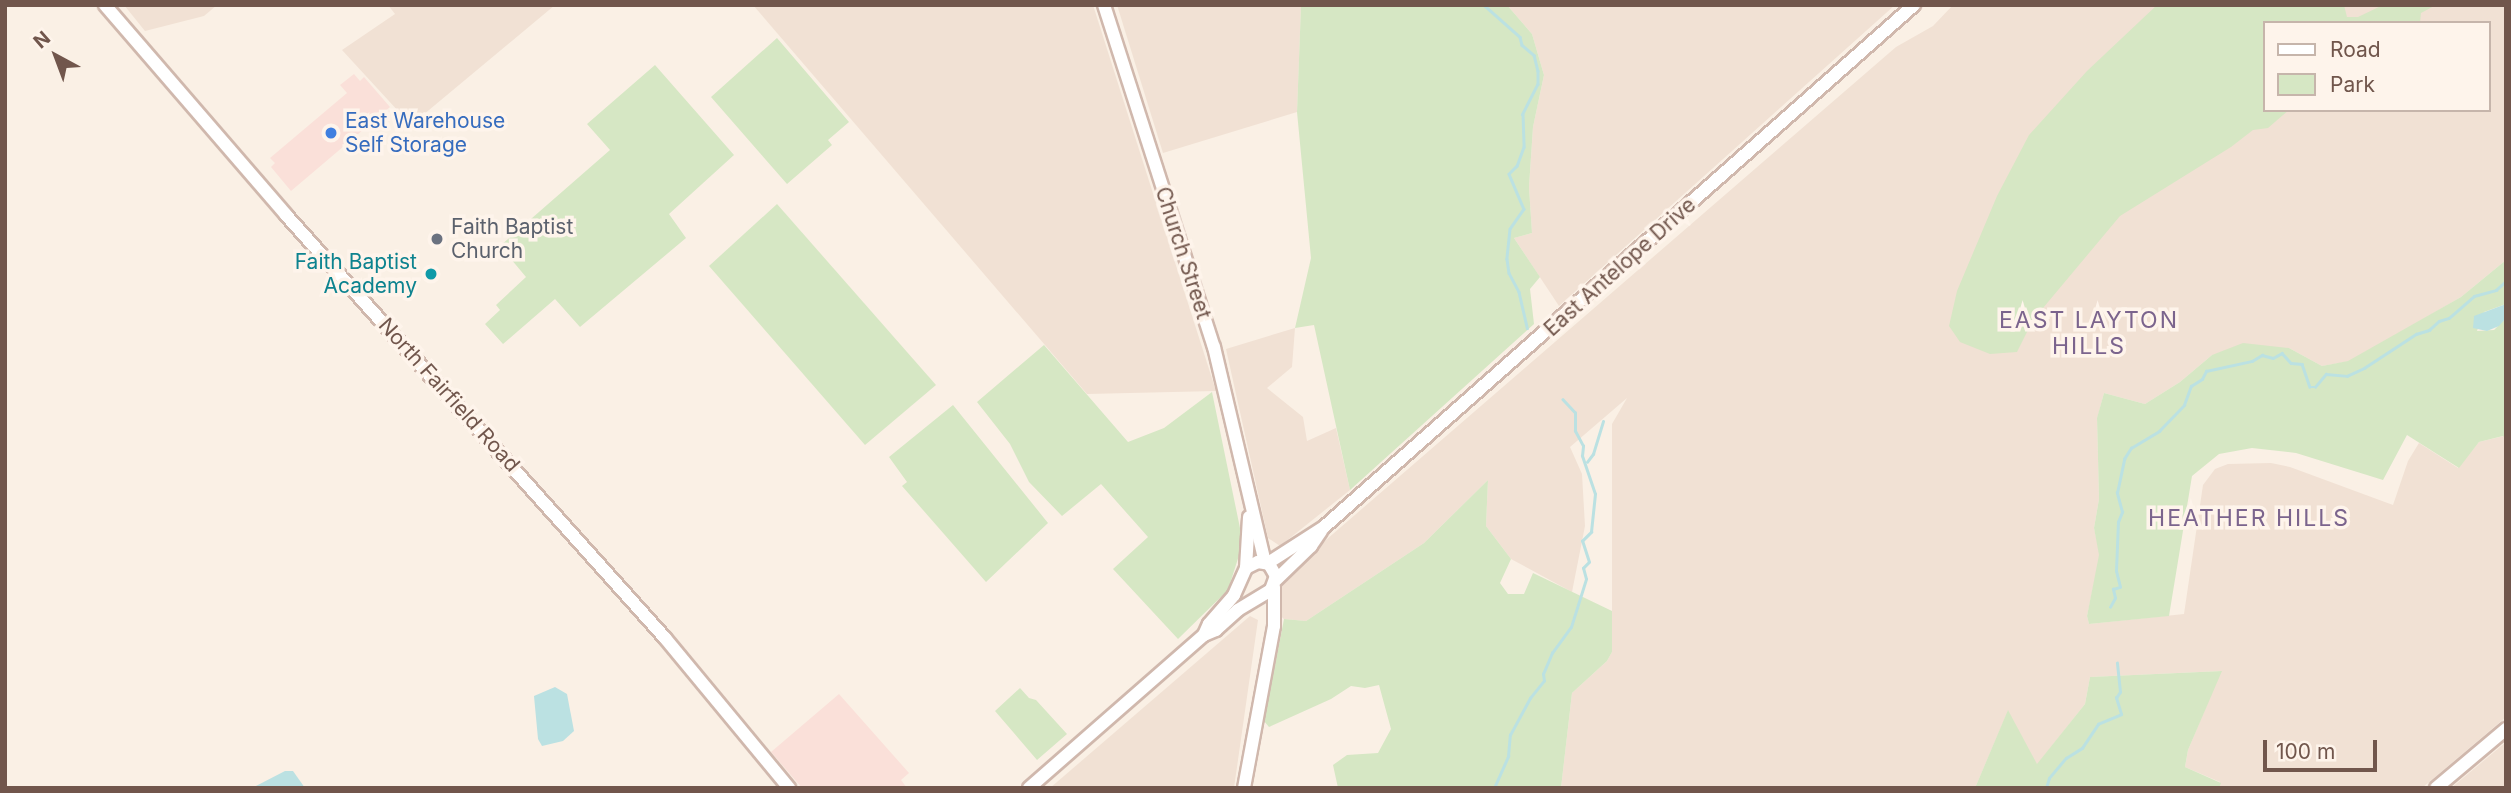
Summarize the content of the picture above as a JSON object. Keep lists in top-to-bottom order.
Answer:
{
  "streets": {
    "main road": ["Church Street", "East Antelope Drive", "North Fairfield Road"]
  },
  "crossings": [
    ["Church Street", "East Antelope Drive"]
  ],
  "districts": ["EAST LAYTON HILLS", "HEATHER HILLS"],
  "places": ["East Warehouse Self Storage", "Faith Baptist Church", "Faith Baptist Academy"],
  "legend": ["Road", "Park"],
  "scale_bar": "100 m",
  "north": "top left"
}
